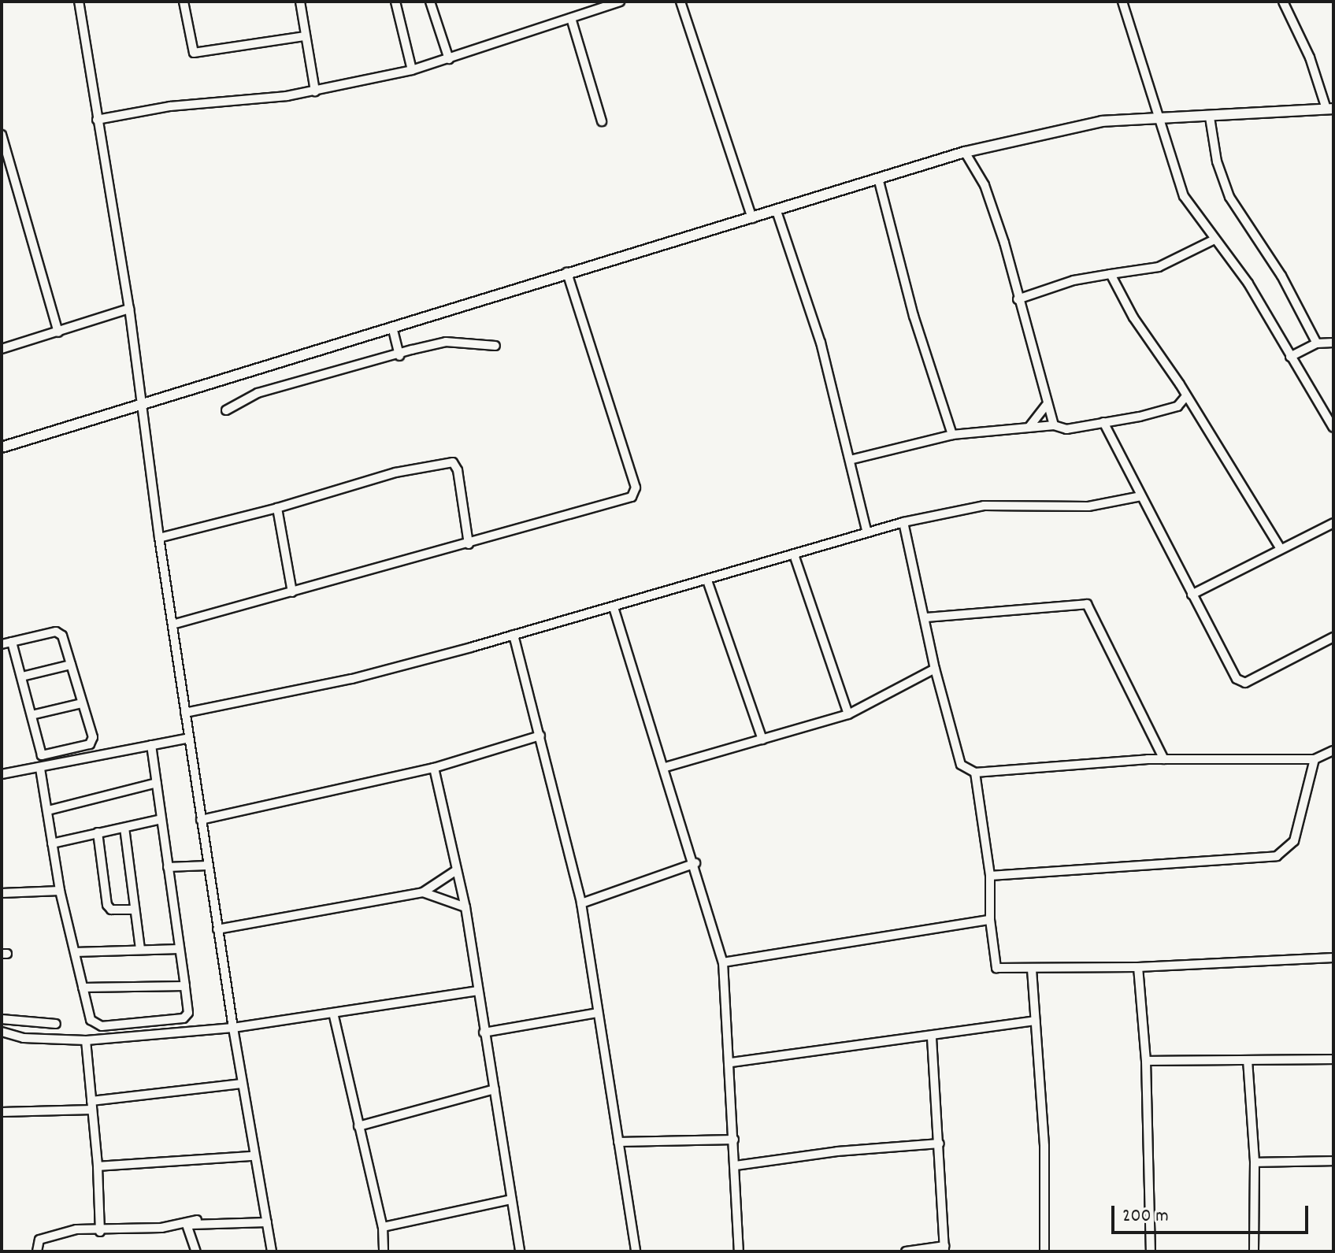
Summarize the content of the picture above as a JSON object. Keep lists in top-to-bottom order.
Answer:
{
  "scale_bar": "200 m"
}
